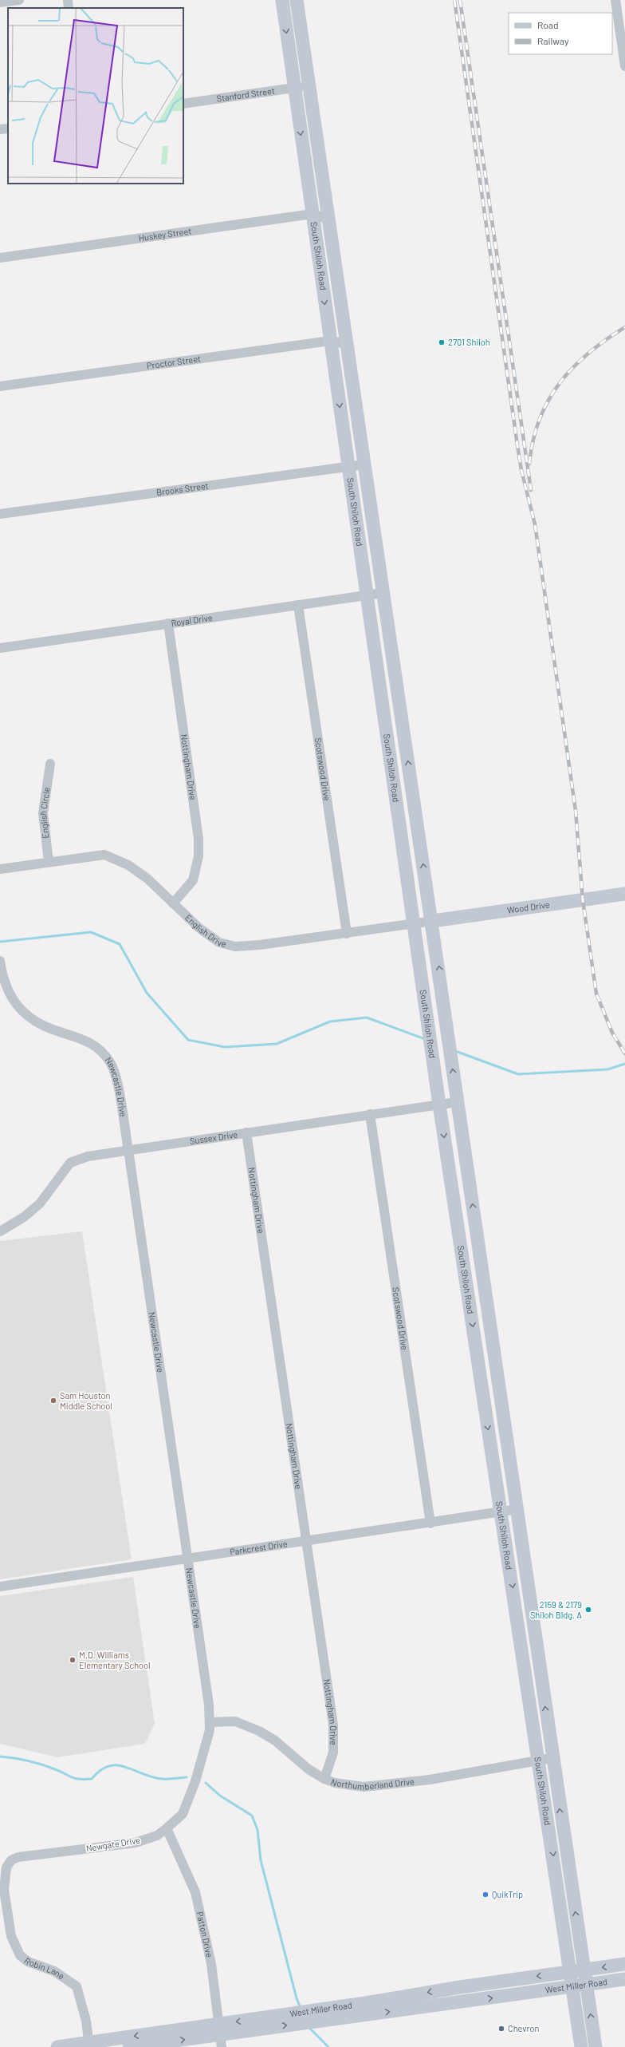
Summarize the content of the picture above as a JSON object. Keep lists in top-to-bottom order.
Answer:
{
  "streets": {
    "main road": ["South Shiloh Road", "Wood Drive", "West Miller Road"],
    "street": [
      "Stanford Street",
      "Huskey Street",
      "Proctor Street",
      "Brooks Street",
      "Royal Drive",
      "Nottingham Drive",
      "Scotswood Drive",
      "English Circle",
      "English Drive",
      "Newcastle Drive",
      "Sussex Drive",
      "Parkcrest Drive",
      "Northumberland Drive",
      "Newgate Drive",
      "Patton Drive",
      "Robin Lane"
    ]
  },
  "crossings": [
    ["Stanford Street", "South Shiloh Road"],
    ["Huskey Street", "South Shiloh Road"],
    ["South Shiloh Road", "Proctor Street"],
    ["South Shiloh Road", "Brooks Street"],
    ["South Shiloh Road", "Royal Drive"],
    ["South Shiloh Road", "Wood Drive"],
    ["South Shiloh Road", "English Drive"],
    ["South Shiloh Road", "Sussex Drive"],
    ["South Shiloh Road", "Parkcrest Drive"],
    ["South Shiloh Road", "Northumberland Drive"],
    ["South Shiloh Road", "West Miller Road"],
    ["Royal Drive", "Nottingham Drive"],
    ["Royal Drive", "Scotswood Drive"],
    ["Nottingham Drive", "English Drive"],
    ["Nottingham Drive", "Sussex Drive"],
    ["Nottingham Drive", "Parkcrest Drive"],
    ["Nottingham Drive", "Northumberland Drive"],
    ["Scotswood Drive", "English Drive"],
    ["Scotswood Drive", "Sussex Drive"],
    ["Scotswood Drive", "Parkcrest Drive"],
    ["English Circle", "English Drive"],
    ["Wood Drive", "English Drive"],
    ["Newcastle Drive", "Sussex Drive"],
    ["Newcastle Drive", "Parkcrest Drive"],
    ["Newcastle Drive", "Northumberland Drive"],
    ["Newcastle Drive", "Newgate Drive"],
    ["Newgate Drive", "Patton Drive"],
    ["Newgate Drive", "Robin Lane"],
    ["Patton Drive", "West Miller Road"],
    ["Robin Lane", "West Miller Road"]
  ],
  "places": [
    "2701 Shiloh",
    "Sam Houston Middle School",
    "2159 & 2179 Shiloh Bldg. A",
    "M.D. Williams Elementary School",
    "QuikTrip",
    "Chevron"
  ],
  "legend": ["Road", "Railway"]
}
